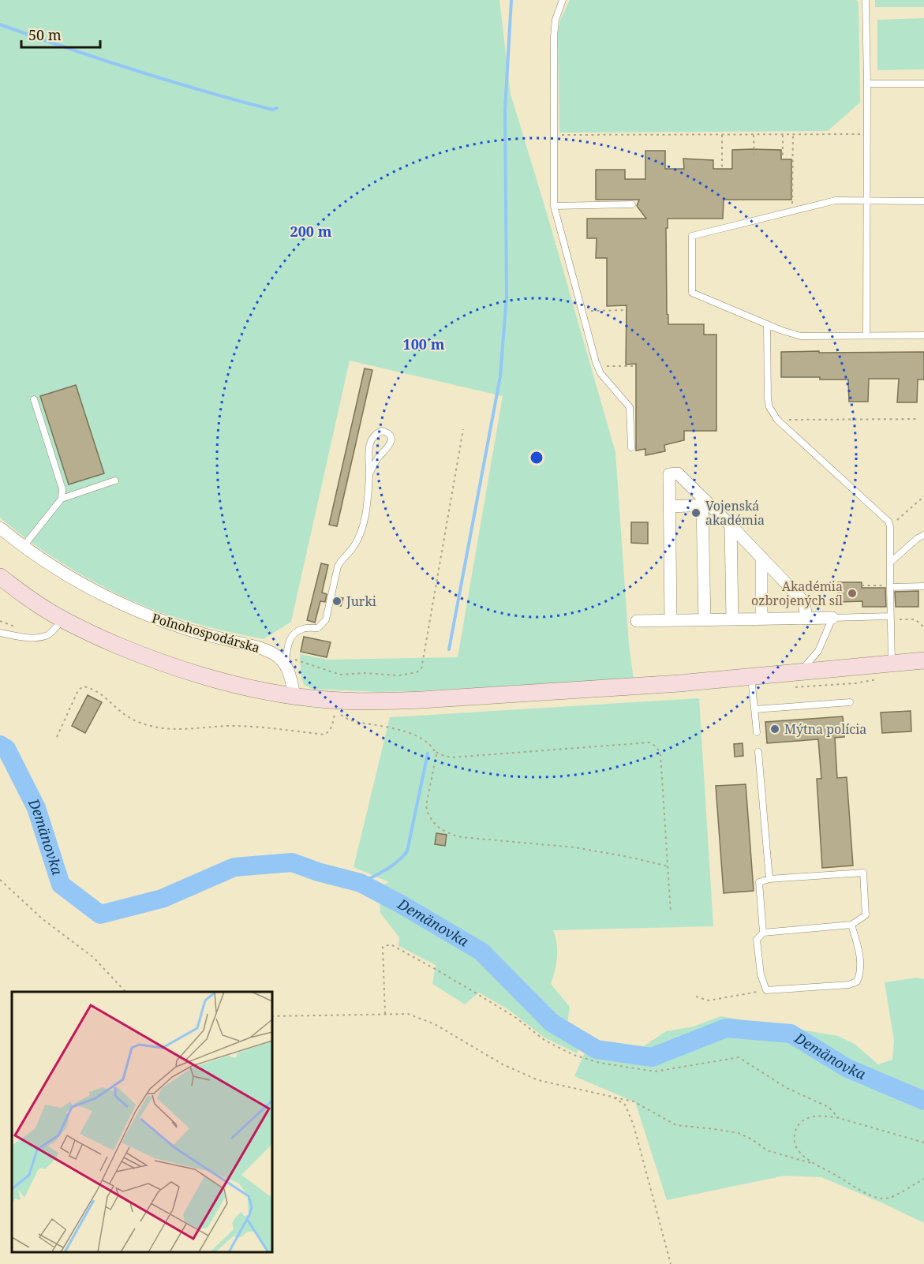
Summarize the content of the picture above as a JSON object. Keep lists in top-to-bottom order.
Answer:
{
  "streets": {
    "street": ["Poľnohospodárska"]
  },
  "water": ["Demänovka"],
  "places": [
    "Vojenská akadémia",
    "Akadémia ozbrojených síl",
    "Jurki",
    "Mýtna polícia"
  ],
  "scale_bar": "50 m",
  "rings": ["200 m", "100 m"]
}
